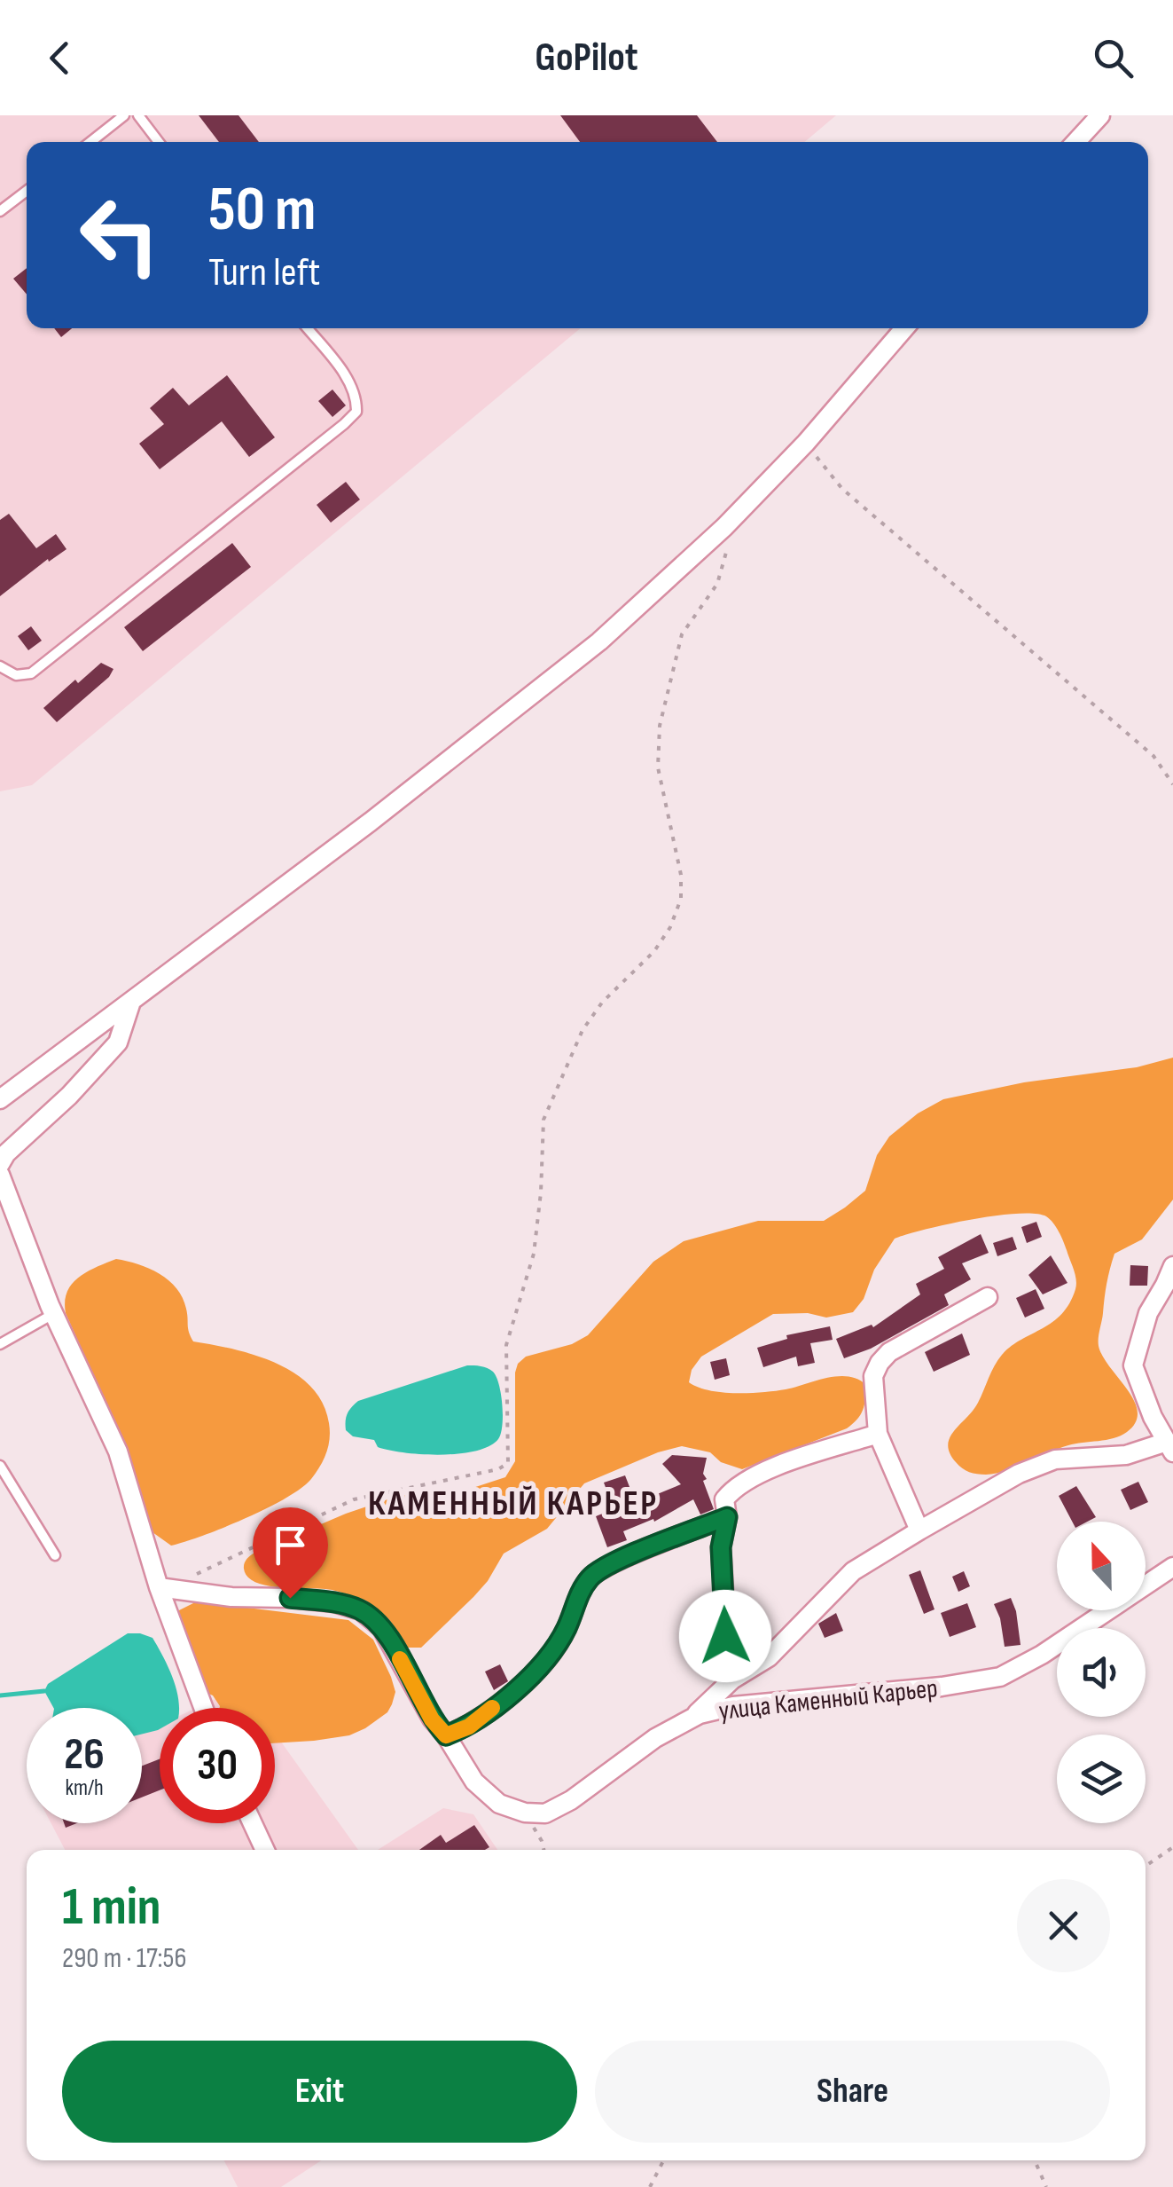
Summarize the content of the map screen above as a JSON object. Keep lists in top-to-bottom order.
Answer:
{
  "streets": {
    "street": ["улица Каменный Карьер"]
  },
  "districts": ["КАМЕННЫЙ КАРЬЕР"],
  "north": "top",
  "page": {
    "header": "GoPilot",
    "turn": ["50 m", "Turn left"],
    "speed": "26 km/h",
    "limit": "30",
    "heading": ["1 min", "290 m · 17:56"],
    "buttons": ["Exit", "Share"]
  }
}
